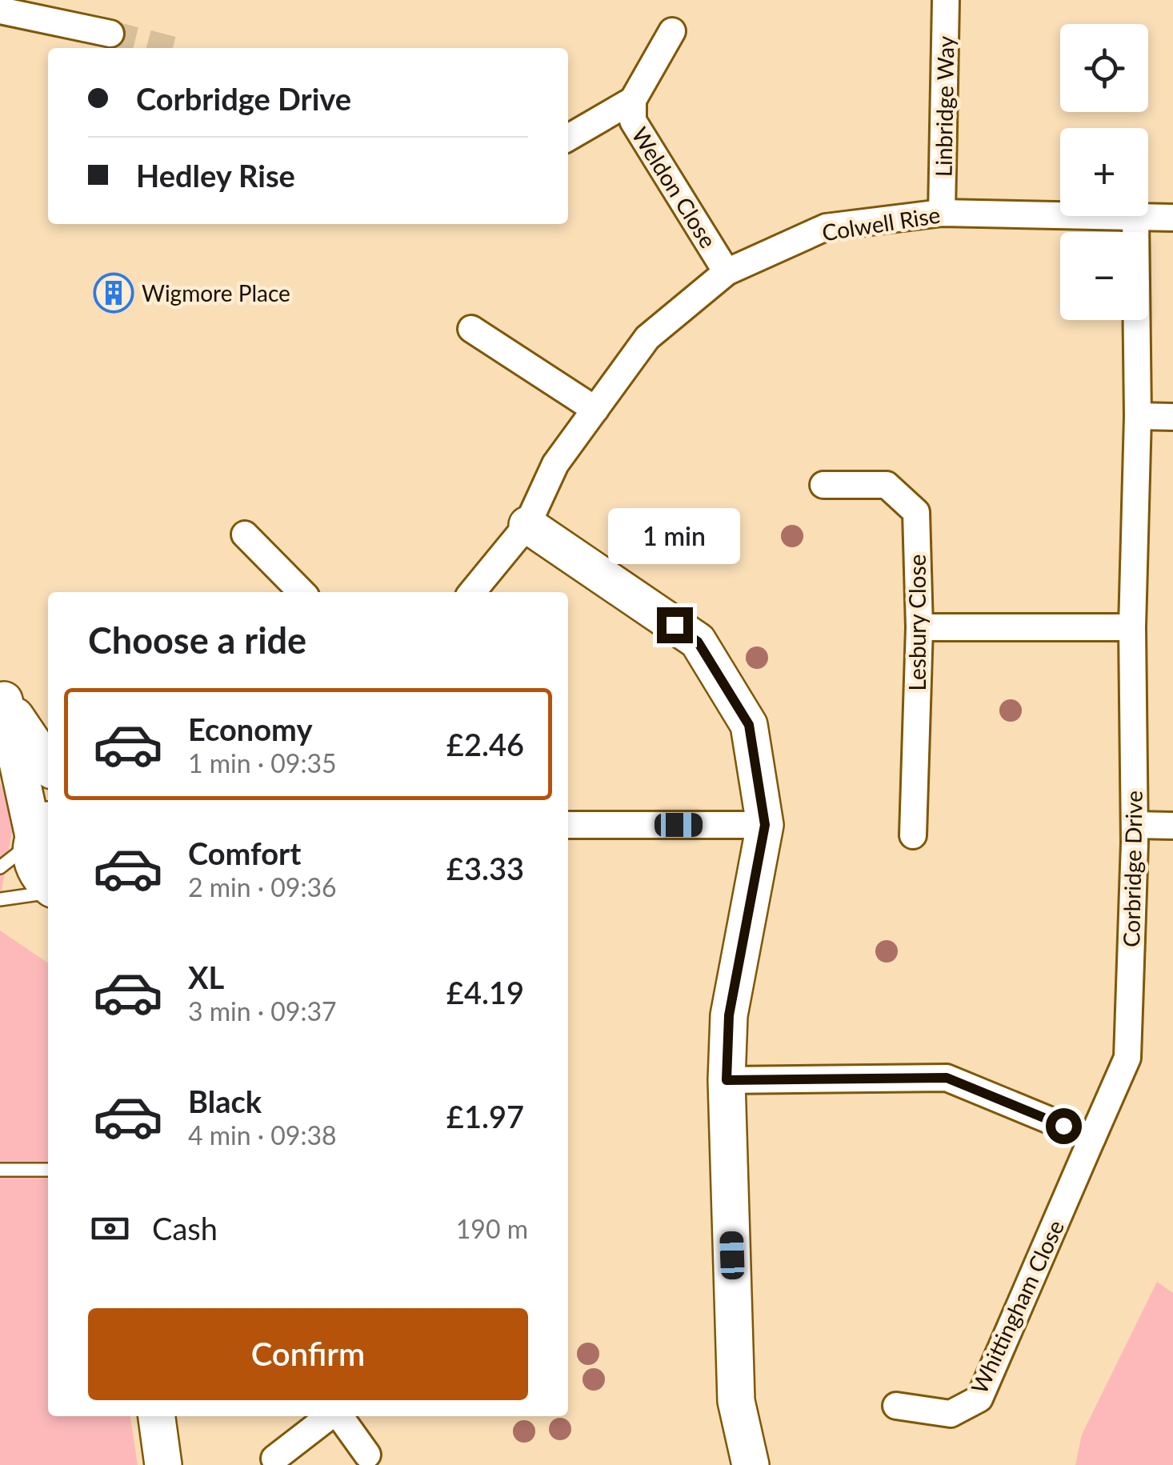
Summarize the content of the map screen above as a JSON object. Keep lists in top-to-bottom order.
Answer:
{
  "streets": {
    "street": [
      "Linbridge Way",
      "Weldon Close",
      "Colwell Rise",
      "Lesbury Close",
      "Corbridge Drive",
      "Whittingham Close"
    ]
  },
  "crossings": [
    ["Linbridge Way", "Colwell Rise"],
    ["Weldon Close", "Colwell Rise"],
    ["Colwell Rise", "Corbridge Drive"],
    ["Corbridge Drive", "Whittingham Close"]
  ],
  "places": {
    "building": ["Wigmore Place"]
  },
  "page": {
    "map_buttons": ["+", "−"],
    "banner": ["Corbridge Drive", "Hedley Rise"],
    "bubble": "1 min",
    "heading": "Choose a ride",
    "list": [
      {
        "name": "Economy",
        "note": "1 min · 09:35",
        "value": "£2.46"
      },
      {
        "name": "Comfort",
        "note": "2 min · 09:36",
        "value": "£3.33"
      },
      {
        "name": "XL",
        "note": "3 min · 09:37",
        "value": "£4.19"
      },
      {
        "name": "Black",
        "note": "4 min · 09:38",
        "value": "£1.97"
      }
    ],
    "pay": ["Cash", "190 m"],
    "buttons": "Confirm"
  }
}
